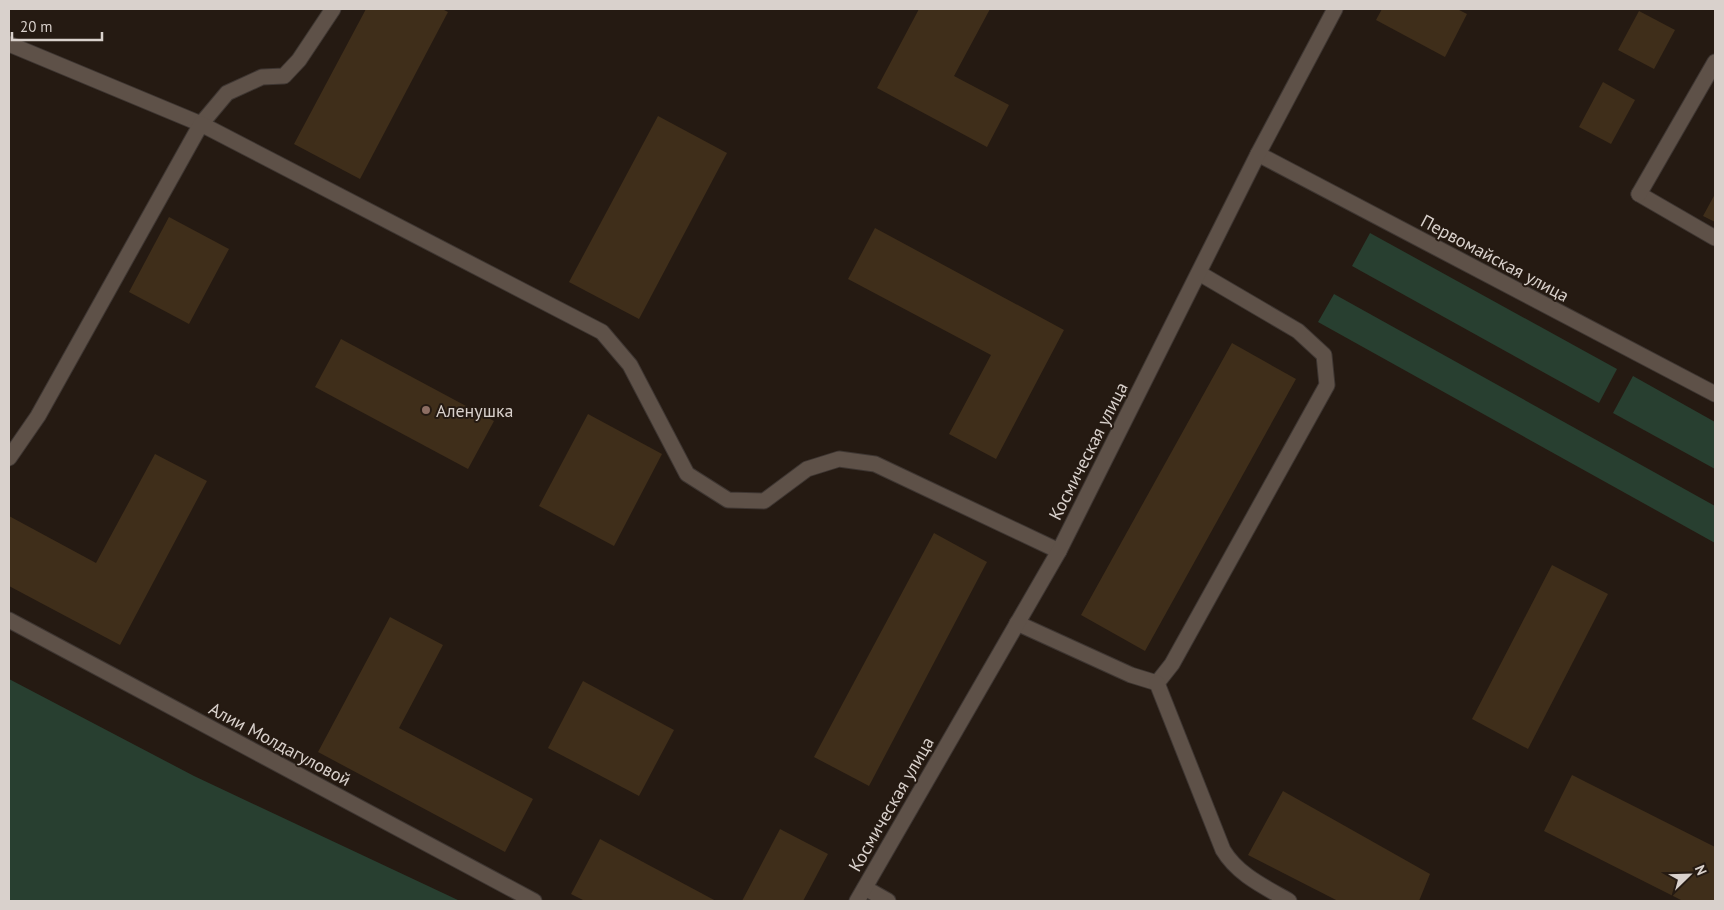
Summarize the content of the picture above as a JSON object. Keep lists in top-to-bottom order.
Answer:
{
  "streets": {
    "street": ["Первомайская улица", "Космическая улица", "Алии Молдагуловой"]
  },
  "crossings": [
    ["Первомайская улица", "Космическая улица"]
  ],
  "places": ["Аленушка"],
  "scale_bar": "20 m",
  "north": "top right"
}
